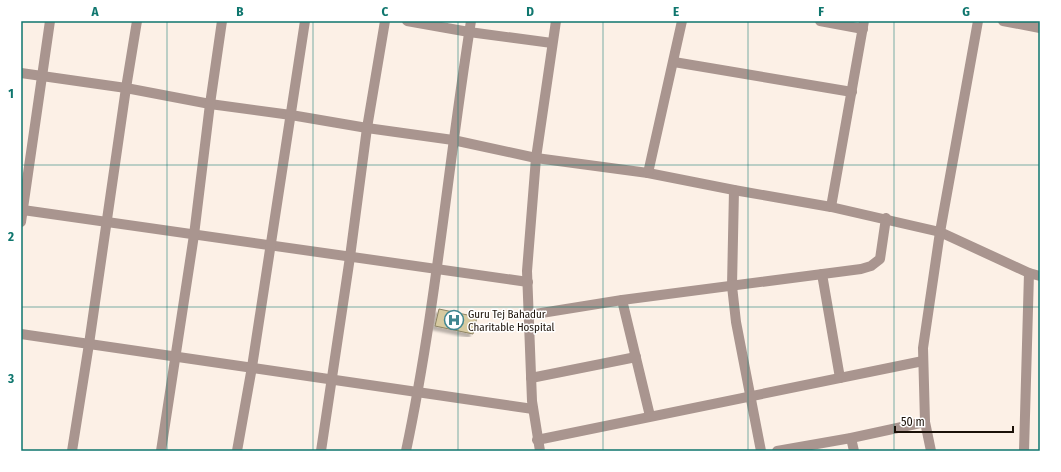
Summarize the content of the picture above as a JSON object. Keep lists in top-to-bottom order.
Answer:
{
  "places": {
    "hospital": ["Guru Tej Bahadur Charitable Hospital"]
  },
  "scale_bar": "50 m",
  "grid": {
    "columns": [
      "A",
      "B",
      "C",
      "D",
      "E",
      "F",
      "G"
    ],
    "rows": ["1", "2", "3"]
  }
}
